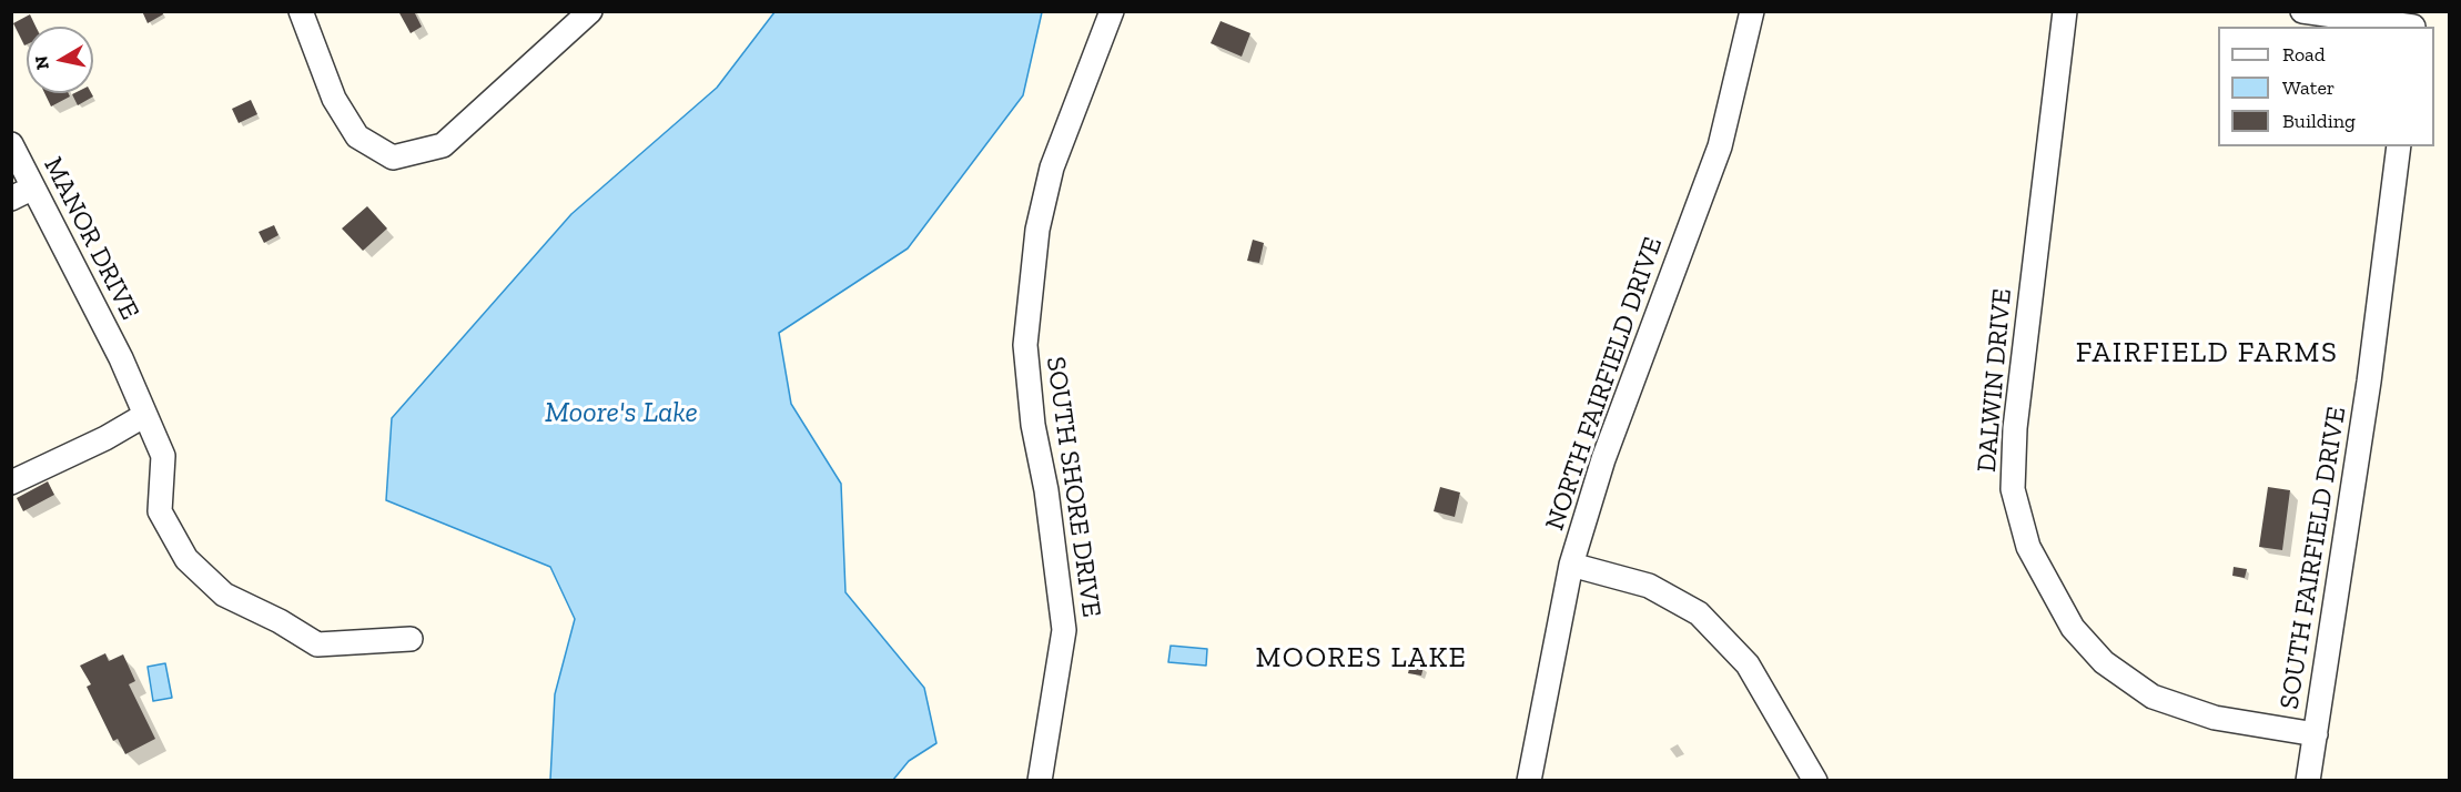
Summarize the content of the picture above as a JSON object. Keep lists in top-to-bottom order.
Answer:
{
  "streets": {
    "street": [
      "MANOR DRIVE",
      "DALWIN DRIVE",
      "NORTH FAIRFIELD DRIVE",
      "SOUTH SHORE DRIVE",
      "SOUTH FAIRFIELD DRIVE"
    ]
  },
  "crossings": [
    ["DALWIN DRIVE", "SOUTH FAIRFIELD DRIVE"]
  ],
  "districts": ["FAIRFIELD FARMS", "MOORES LAKE"],
  "water": ["Moore's Lake"],
  "legend": ["Road", "Water", "Building"],
  "north": "left"
}
